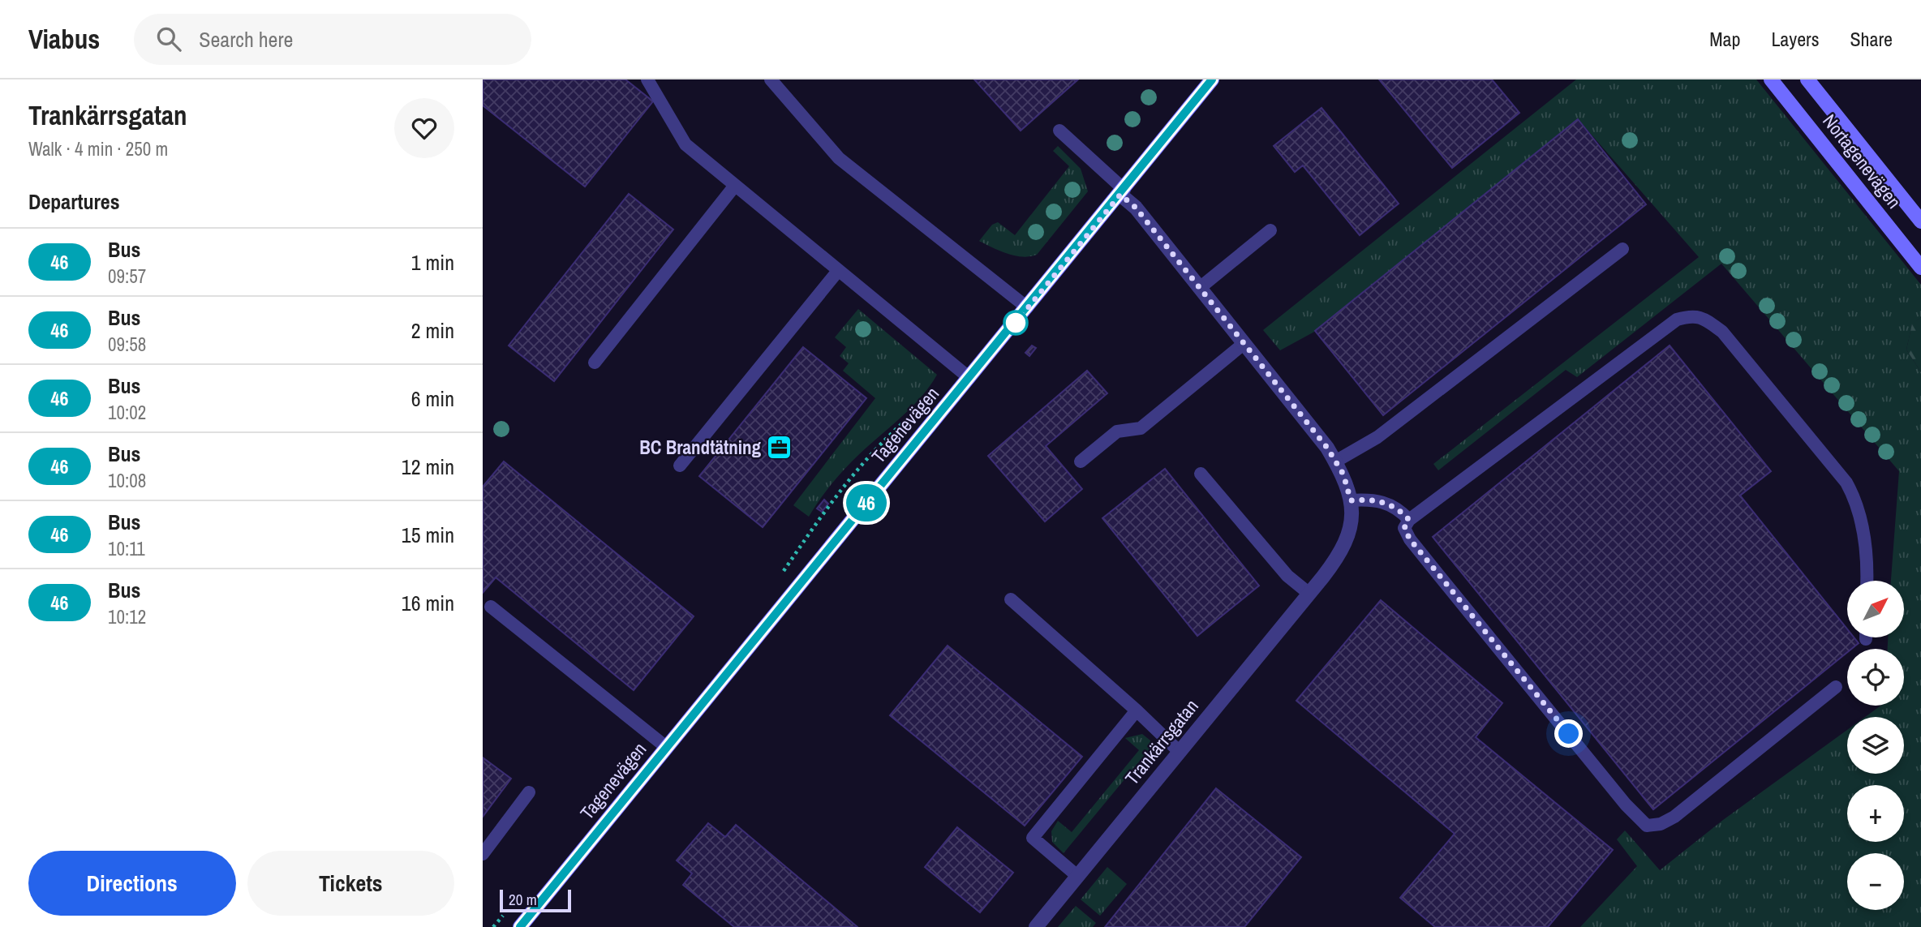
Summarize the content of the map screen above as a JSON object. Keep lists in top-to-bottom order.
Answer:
{
  "streets": {
    "street": ["Nortagenevägen", "Tagenevägen", "Trankärrsgatan"]
  },
  "crossings": [
    ["Tagenevägen", "Trankärrsgatan"]
  ],
  "places": {
    "office": ["BC Brandtätning"]
  },
  "lines": ["bus line 46"],
  "scale_bar": "20 m",
  "north": "top right",
  "page": {
    "header": "Viabus",
    "search": "Search here",
    "nav": ["Map", "Layers", "Share"],
    "heading": [
      ["Trankärrsgatan", "Walk · 4 min · 250 m"],
      "Departures"
    ],
    "on_map": "46",
    "list": [
      {
        "mark": "46",
        "name": "Bus",
        "note": "09:57",
        "value": "1 min"
      },
      {
        "mark": "46",
        "name": "Bus",
        "note": "09:58",
        "value": "2 min"
      },
      {
        "mark": "46",
        "name": "Bus",
        "note": "10:02",
        "value": "6 min"
      },
      {
        "mark": "46",
        "name": "Bus",
        "note": "10:08",
        "value": "12 min"
      },
      {
        "mark": "46",
        "name": "Bus",
        "note": "10:11",
        "value": "15 min"
      },
      {
        "mark": "46",
        "name": "Bus",
        "note": "10:12",
        "value": "16 min"
      }
    ],
    "map_buttons": ["+", "−"],
    "buttons": ["Directions", "Tickets"],
    "scale": "20 m"
  }
}
